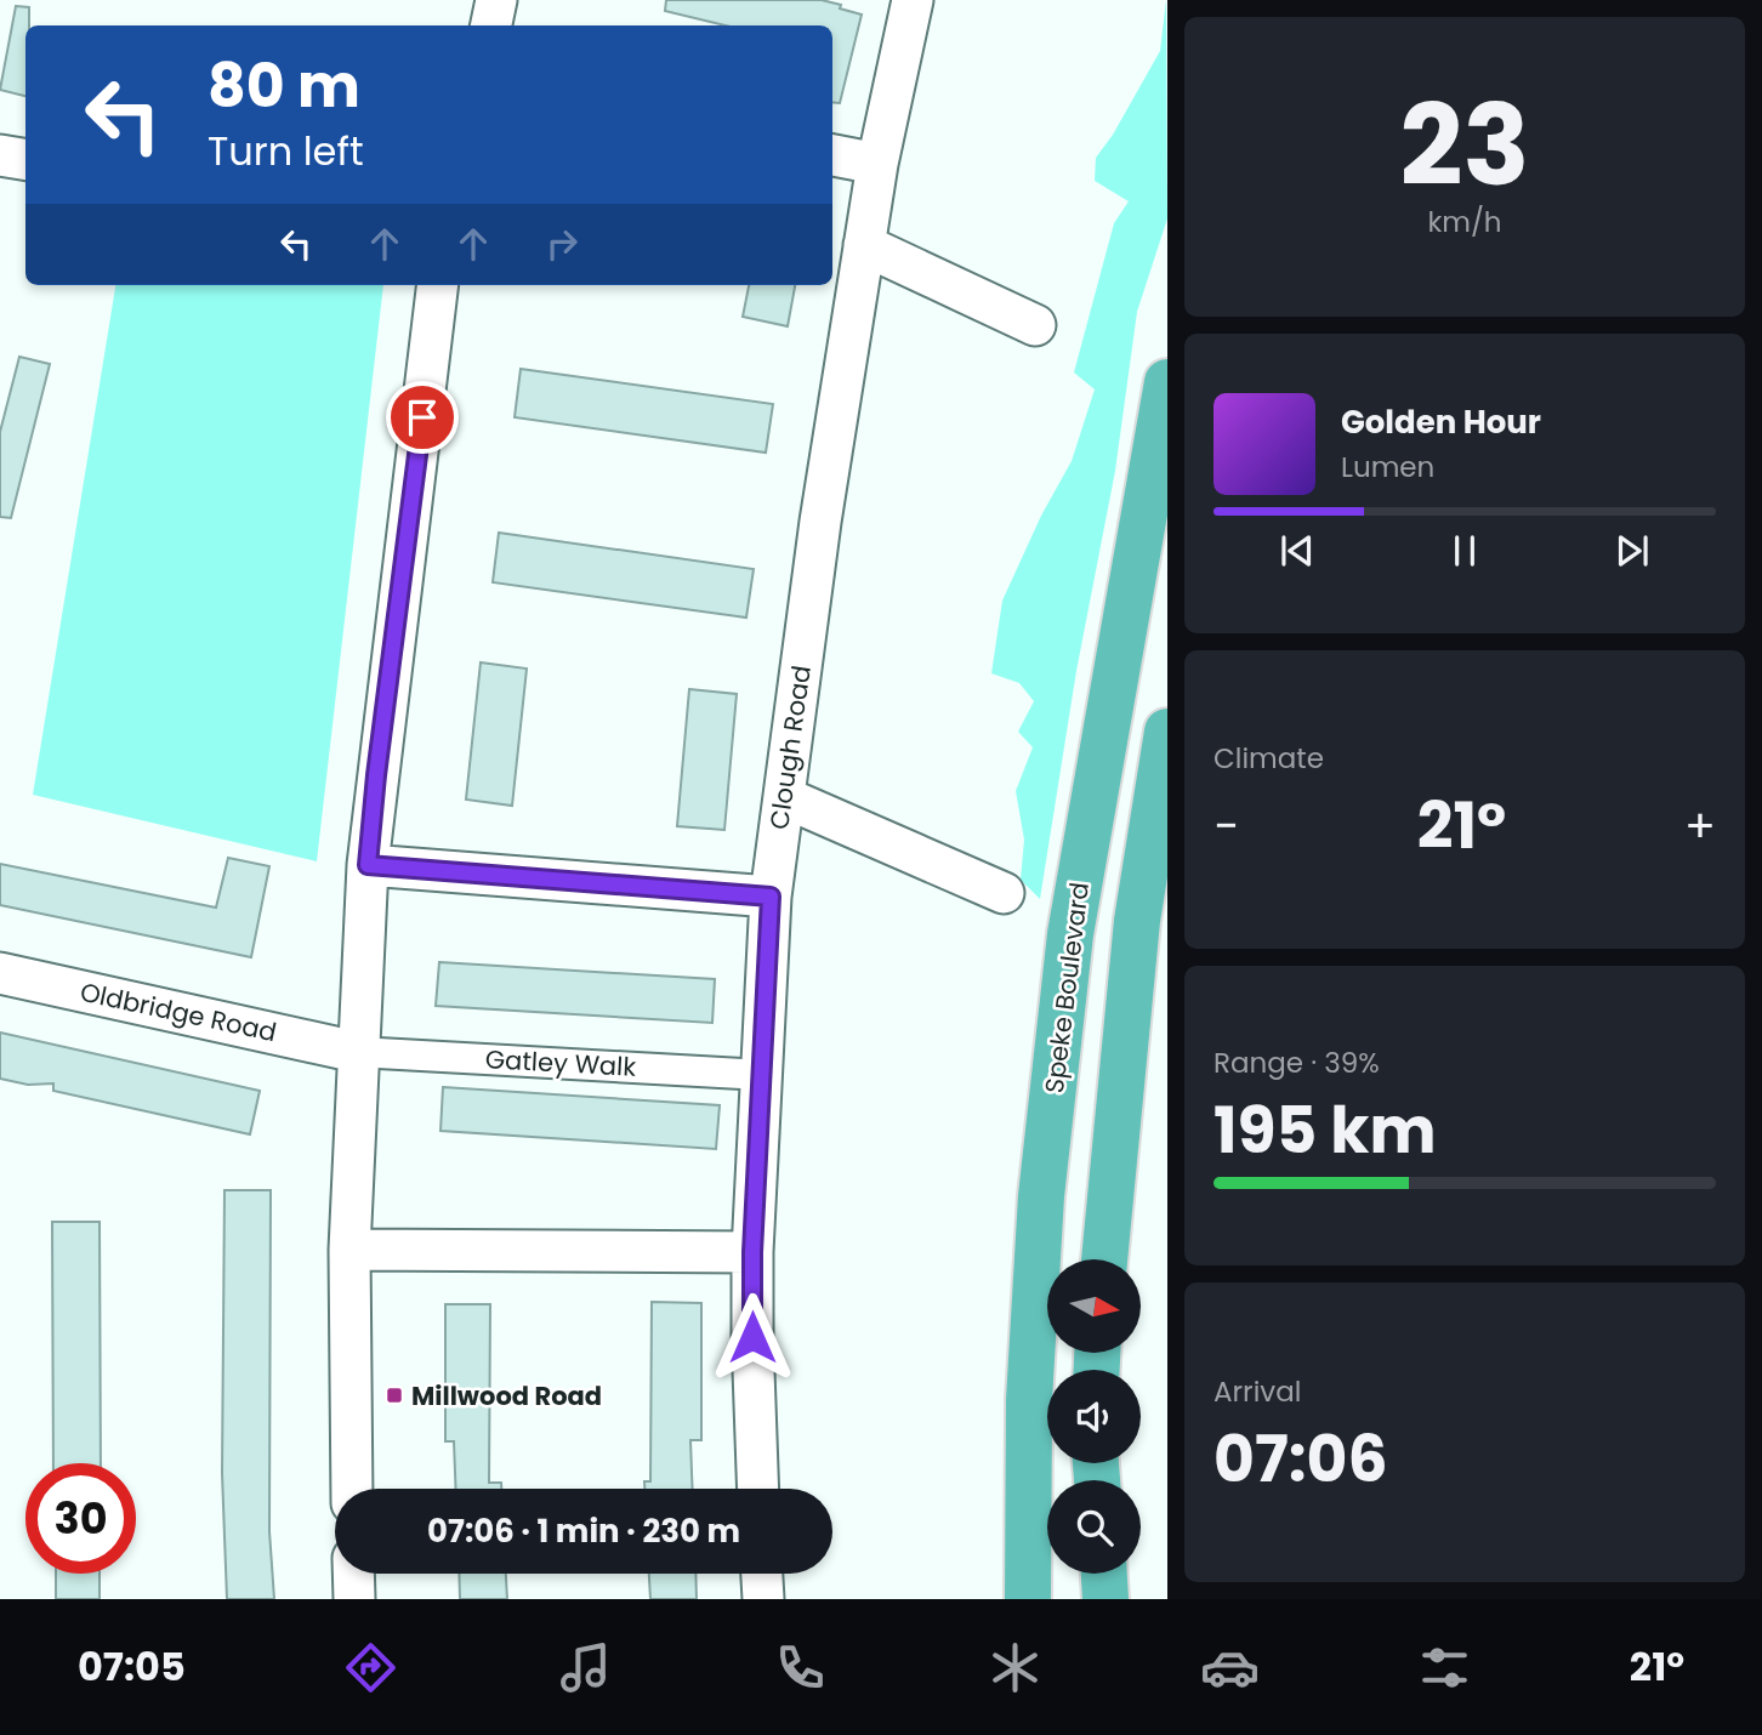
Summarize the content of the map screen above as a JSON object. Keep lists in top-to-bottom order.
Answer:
{
  "streets": {
    "highway": ["Speke Boulevard"],
    "street": ["Clough Road", "Oldbridge Road", "Gatley Walk"]
  },
  "crossings": [
    ["Clough Road", "Gatley Walk"],
    ["Oldbridge Road", "Gatley Walk"]
  ],
  "places": {
    "transit": ["Millwood Road"]
  },
  "north": "right",
  "page": {
    "tile": [
      ["23", "km/h"],
      "Climate",
      ["Range · 39%", "195 km"],
      ["Arrival", "07:06"]
    ],
    "turn": ["80 m", "Turn left"],
    "song": ["Golden Hour", "Lumen"],
    "heat": ["−", "21°", "+"],
    "limit": "30",
    "trip": "07:06 · 1 min · 230 m",
    "tabs": ["07:05", "21°"]
  }
}
